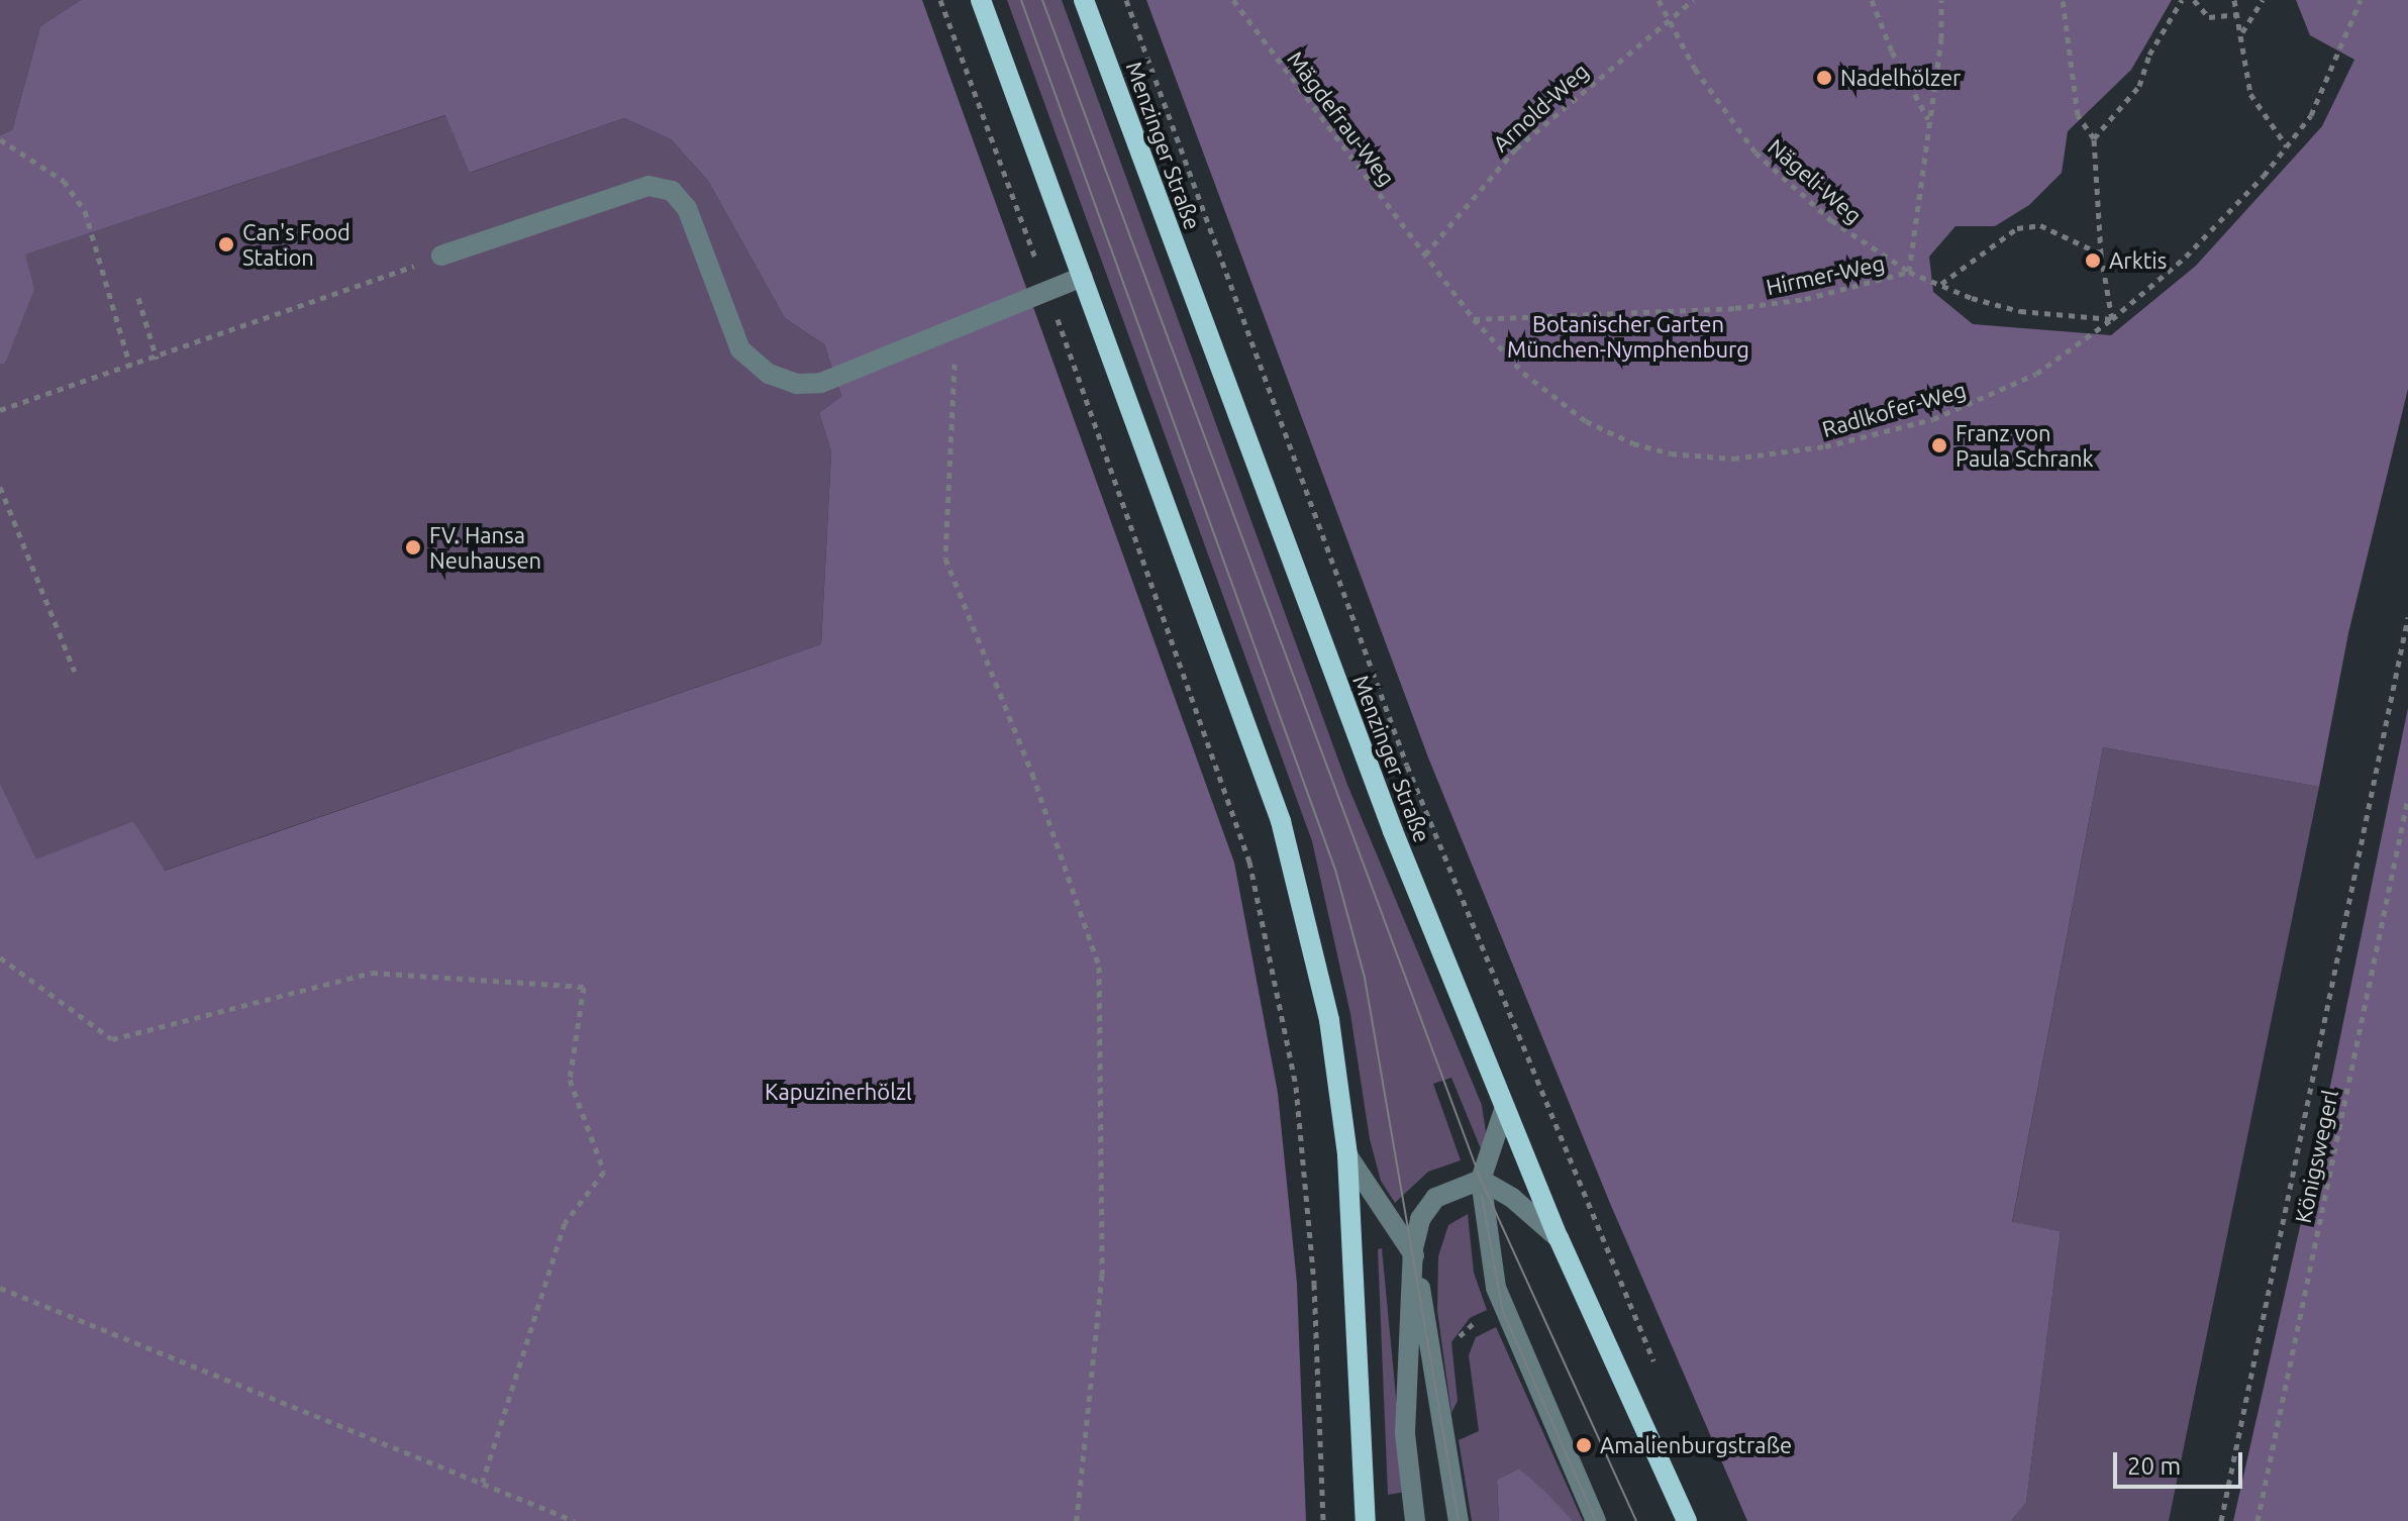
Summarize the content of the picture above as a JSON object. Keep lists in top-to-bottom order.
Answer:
{
  "streets": {
    "main road": ["Menzinger Straße"],
    "path": [
      "Arnold-Weg",
      "Mägdefrau-Weg",
      "Nägeli-Weg",
      "Hirmer-Weg",
      "Radlkofer-Weg",
      "Königswegerl"
    ]
  },
  "crossings": [
    ["Arnold-Weg", "Mägdefrau-Weg"],
    ["Arnold-Weg", "Nägeli-Weg"],
    ["Arnold-Weg", "Radlkofer-Weg"],
    ["Mägdefrau-Weg", "Radlkofer-Weg"],
    ["Nägeli-Weg", "Hirmer-Weg"],
    ["Nägeli-Weg", "Radlkofer-Weg"],
    ["Hirmer-Weg", "Radlkofer-Weg"]
  ],
  "parks": ["Botanischer Garten München-Nymphenburg", "Kapuzinerhölzl"],
  "places": [
    "Nadelhölzer",
    "Can's Food Station",
    "Arktis",
    "Franz von Paula Schrank",
    "FV. Hansa Neuhausen",
    "Amalienburgstraße"
  ],
  "scale_bar": "20 m"
}
